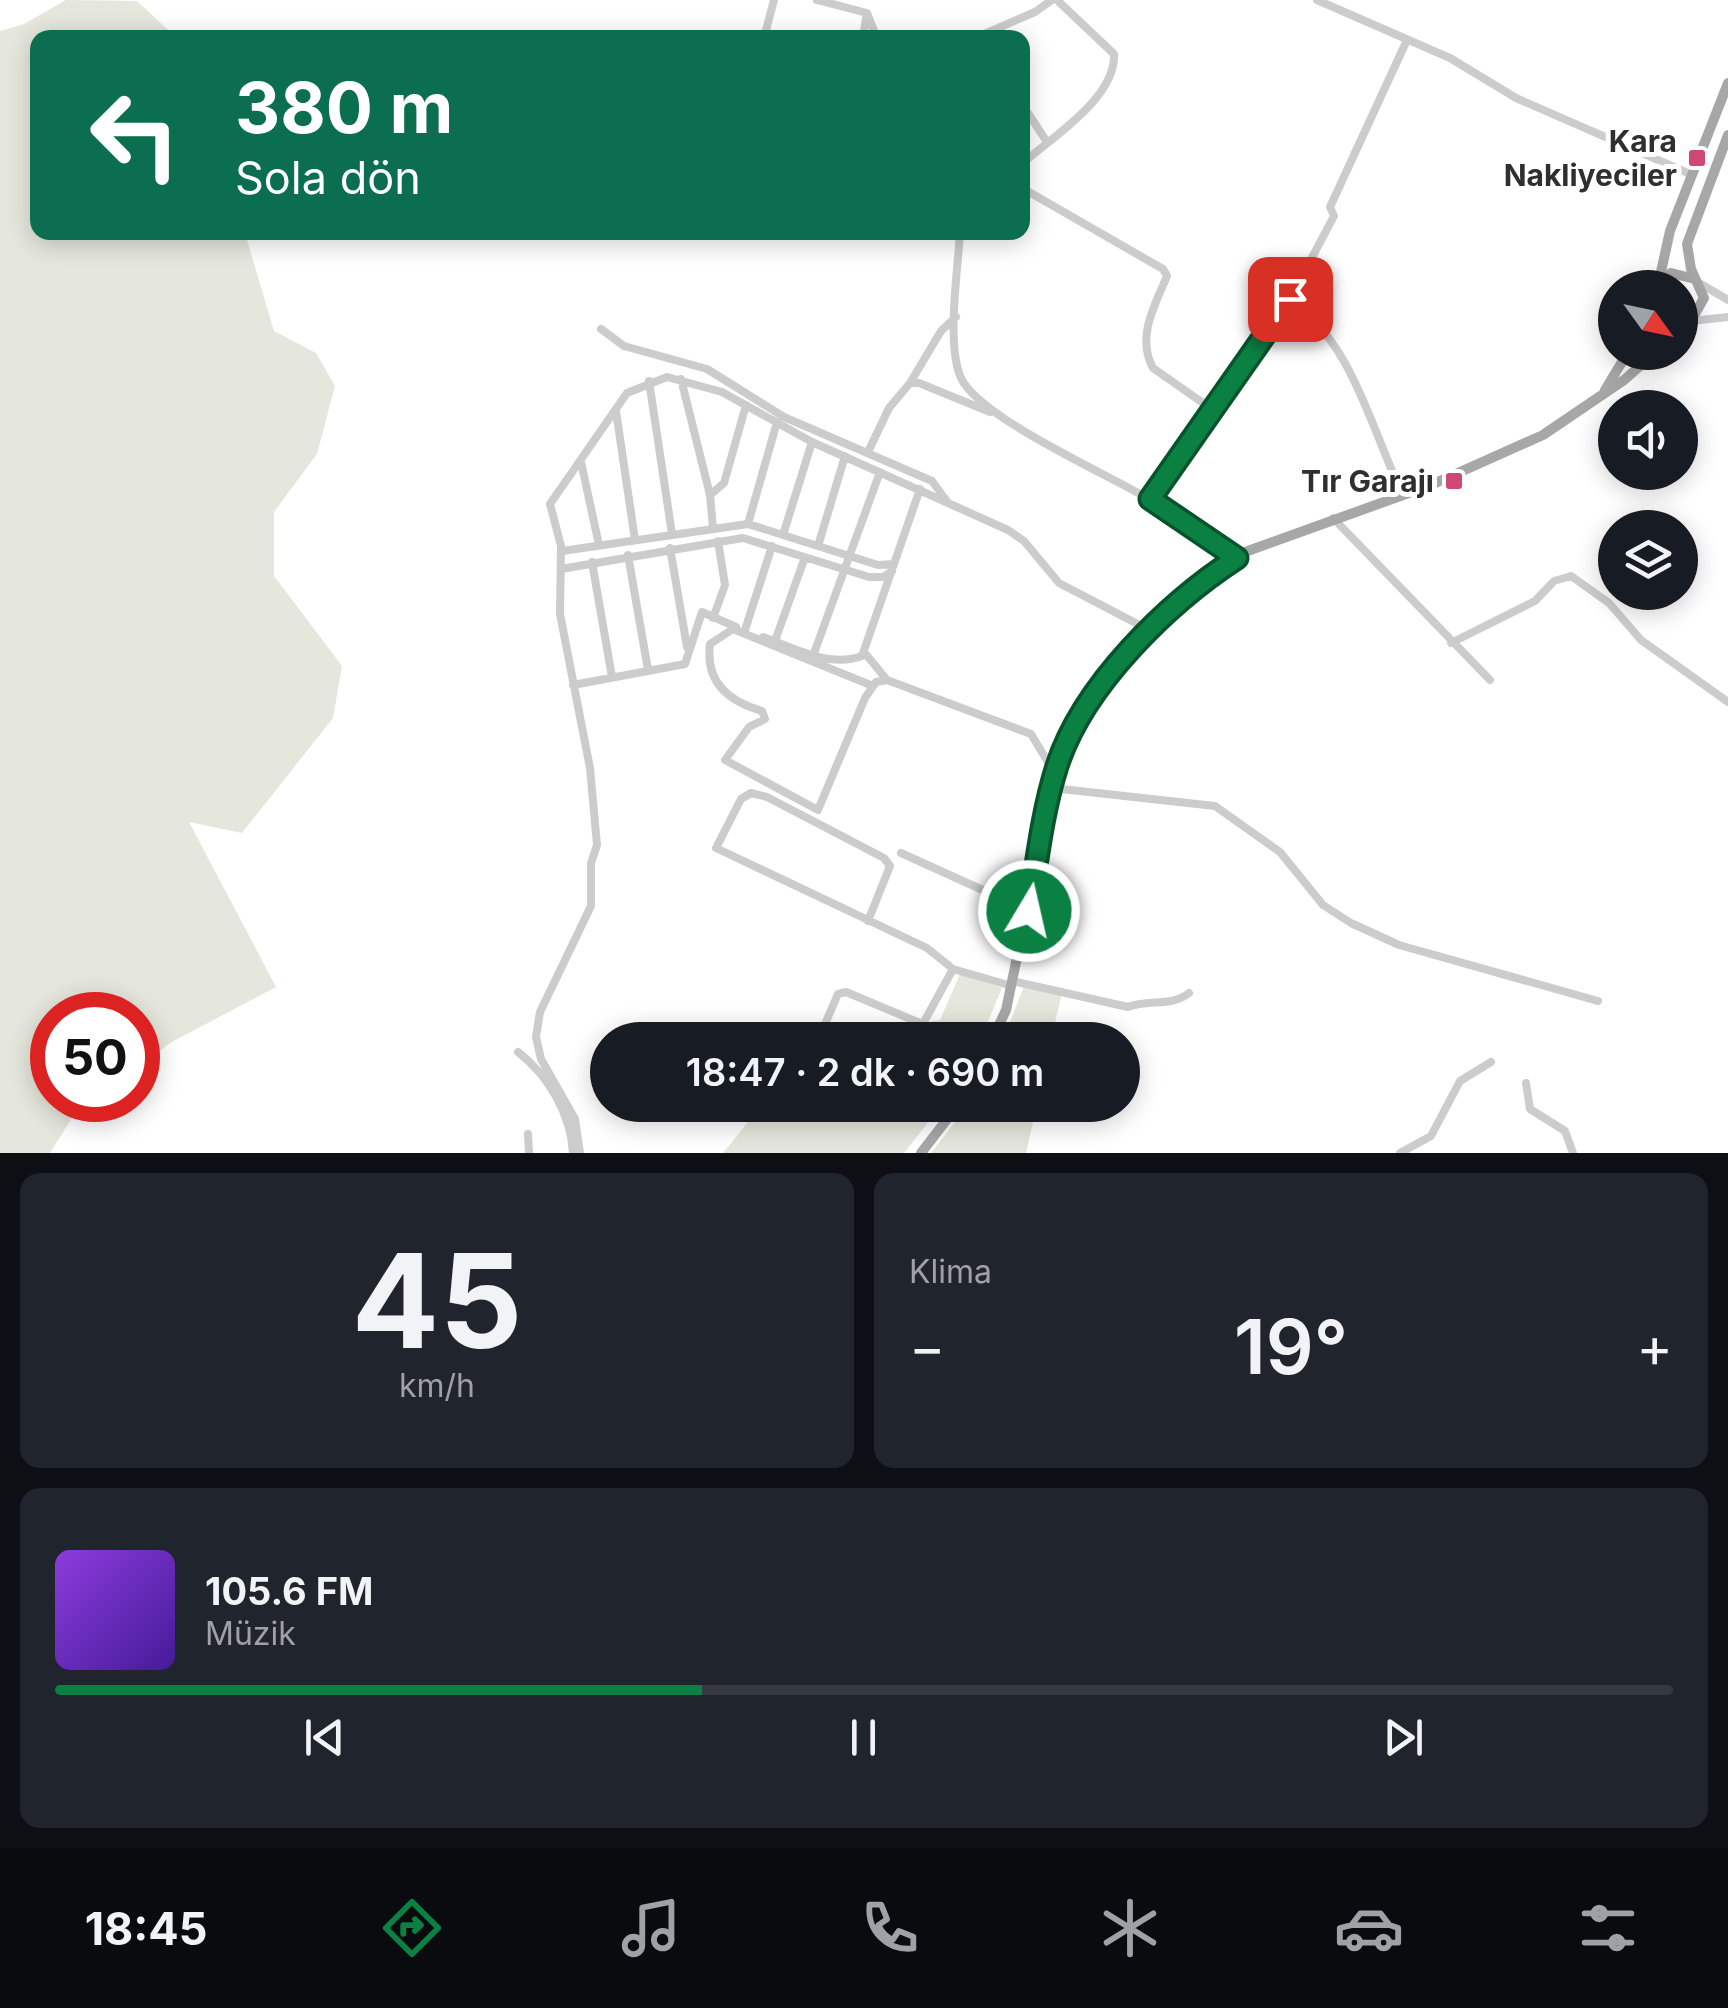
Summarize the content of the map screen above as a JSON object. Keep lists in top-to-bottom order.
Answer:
{
  "places": {
    "transit": ["Kara Nakliyeciler", "Tır Garajı"]
  },
  "north": "bottom right",
  "page": {
    "turn": ["380 m", "Sola dön"],
    "limit": "50",
    "trip": "18:47 · 2 dk · 690 m",
    "tile": [
      ["45", "km/h"],
      "Klima"
    ],
    "heat": ["−", "19°", "+"],
    "song": ["105.6 FM", "Müzik"],
    "tabs": "18:45"
  }
}
